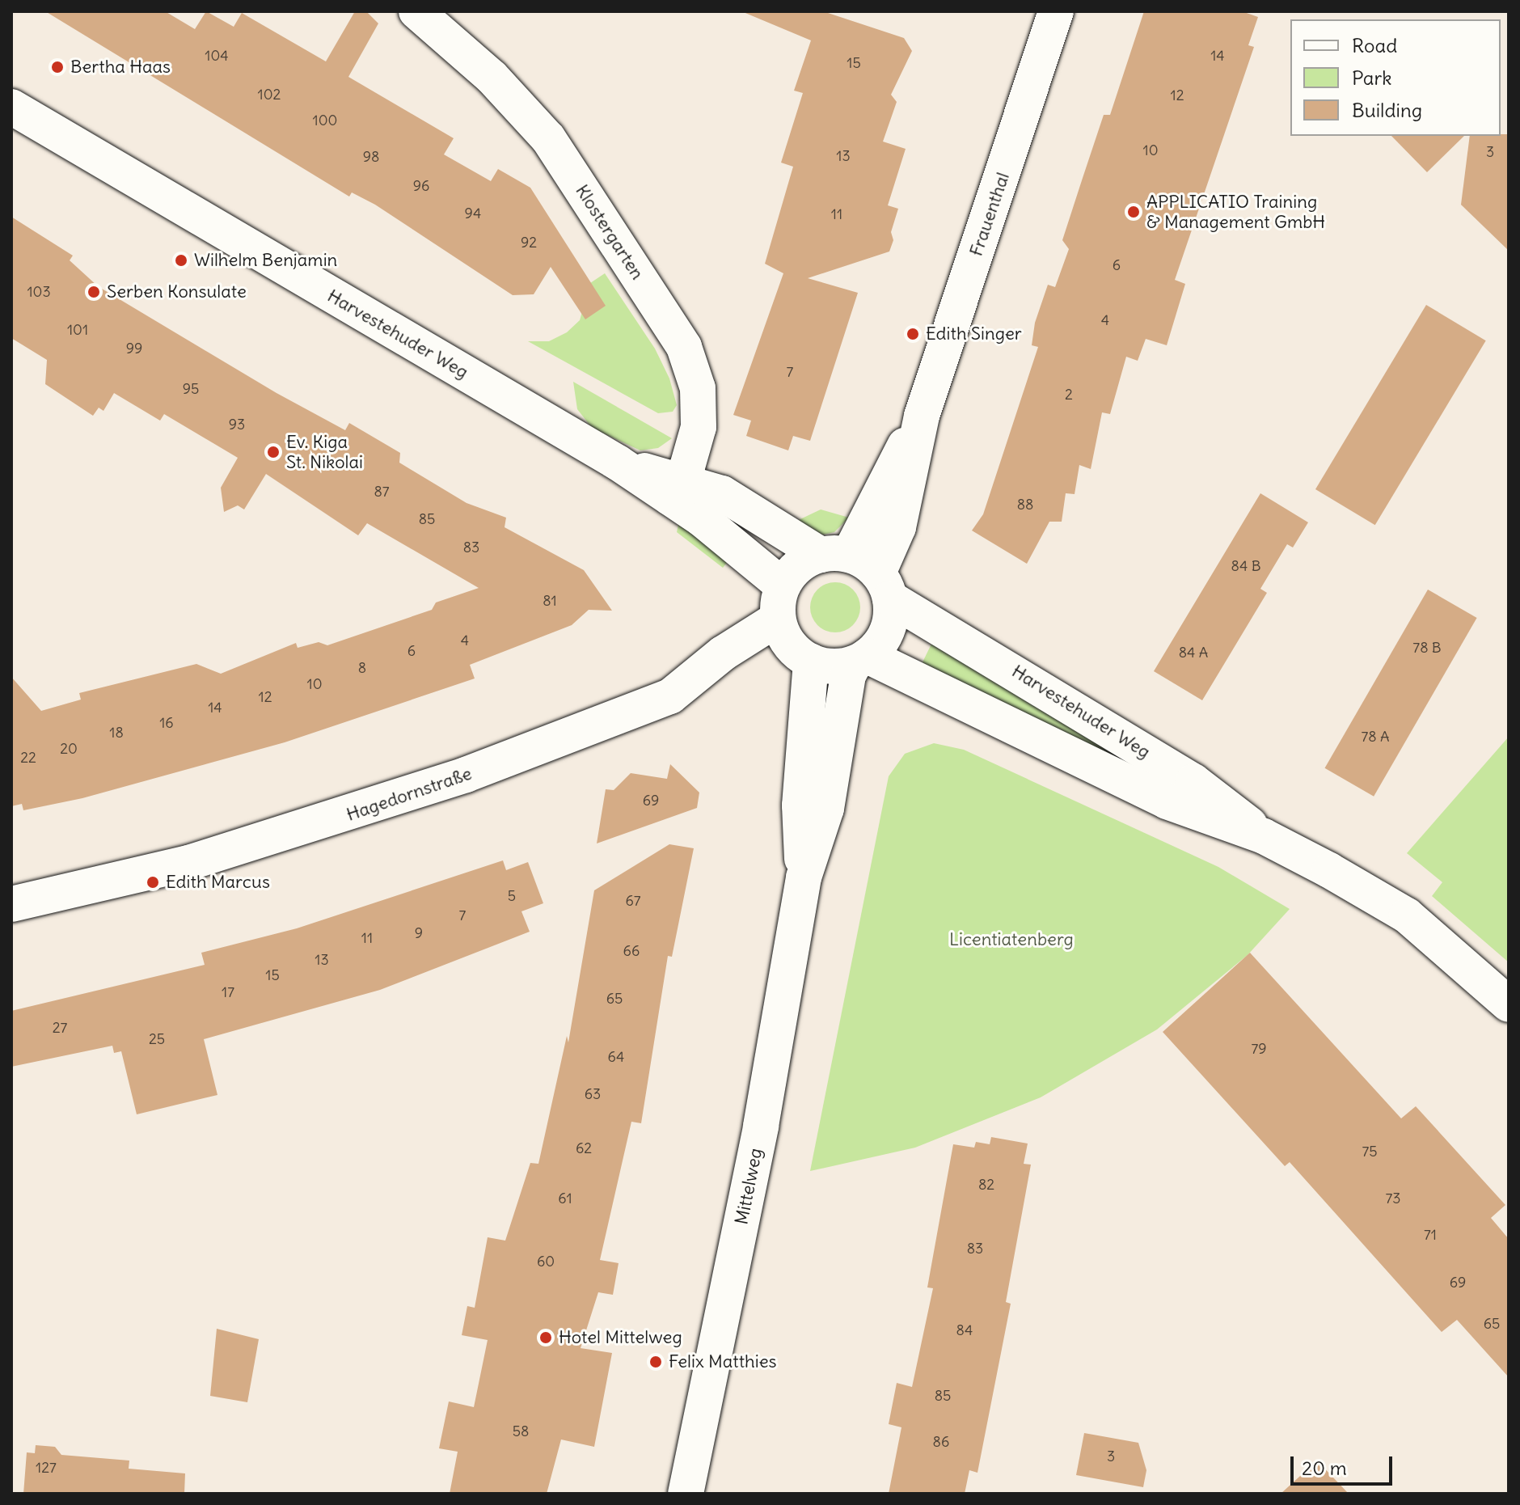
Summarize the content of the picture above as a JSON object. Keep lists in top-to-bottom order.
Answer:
{
  "streets": {
    "street": [
      "Frauenthal",
      "Klostergarten",
      "Harvestehuder Weg",
      "Hagedornstraße",
      "Mittelweg"
    ]
  },
  "crossings": [
    ["Frauenthal", "Harvestehuder Weg"],
    ["Frauenthal", "Hagedornstraße"],
    ["Frauenthal", "Mittelweg"],
    ["Klostergarten", "Harvestehuder Weg"],
    ["Harvestehuder Weg", "Hagedornstraße"],
    ["Harvestehuder Weg", "Mittelweg"],
    ["Hagedornstraße", "Mittelweg"]
  ],
  "parks": ["Licentiatenberg"],
  "places": [
    "Bertha Haas",
    "APPLICATIO Training & Management GmbH",
    "Wilhelm Benjamin",
    "Serben Konsulate",
    "Edith Singer",
    "Ev. Kiga St. Nikolai",
    "Edith Marcus",
    "Hotel Mittelweg",
    "Felix Matthies"
  ],
  "house_numbers": [
    "104",
    "14",
    "15",
    "102",
    "12",
    "100",
    "10",
    "3",
    "13",
    "98",
    "96",
    "94",
    "11",
    "92",
    "6",
    "103",
    "4",
    "101",
    "99",
    "7",
    "95",
    "2",
    "93",
    "87",
    "88",
    "85",
    "83",
    "84 B",
    "81",
    "4",
    "78 B",
    "6",
    "84 A",
    "8",
    "10",
    "12",
    "14",
    "16",
    "18",
    "78 A",
    "20",
    "22",
    "69",
    "5",
    "67",
    "7",
    "9",
    "11",
    "66",
    "13",
    "15",
    "17",
    "65",
    "27",
    "25",
    "79",
    "64",
    "63",
    "62",
    "75",
    "82",
    "61",
    "73",
    "71",
    "83",
    "60",
    "69",
    "65",
    "84",
    "85",
    "58",
    "86",
    "3",
    "127"
  ],
  "legend": ["Road", "Park", "Building"],
  "scale_bar": "20 m"
}
